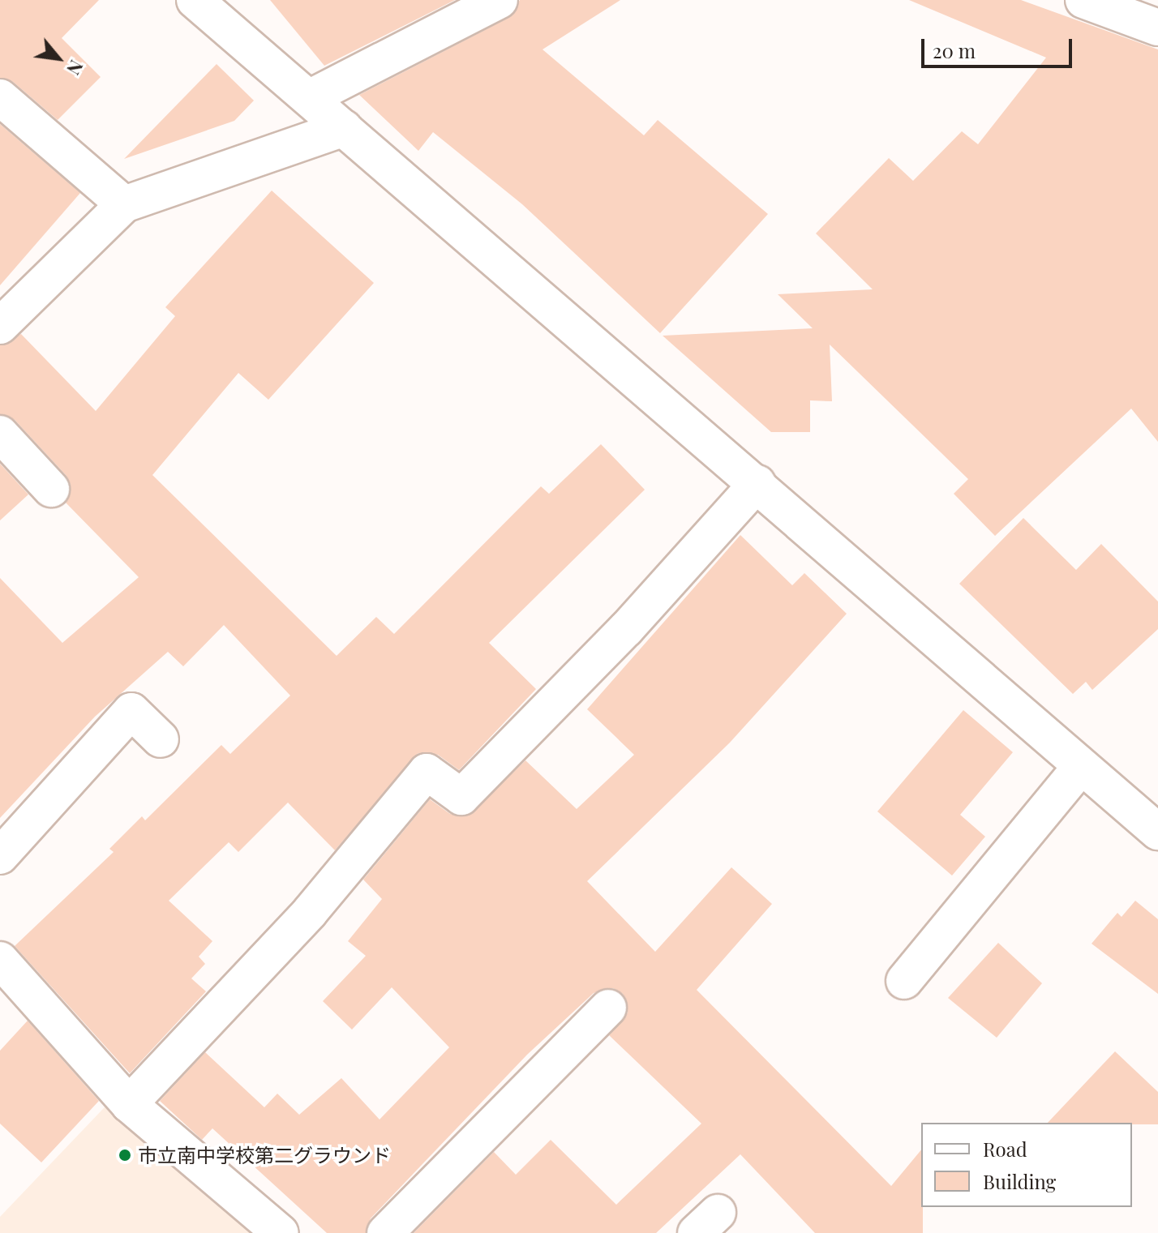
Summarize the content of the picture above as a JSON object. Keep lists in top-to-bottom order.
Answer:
{
  "places": ["市立南中学校第二グラウンド"],
  "legend": ["Road", "Building"],
  "scale_bar": "20 m",
  "north": "bottom right"
}
